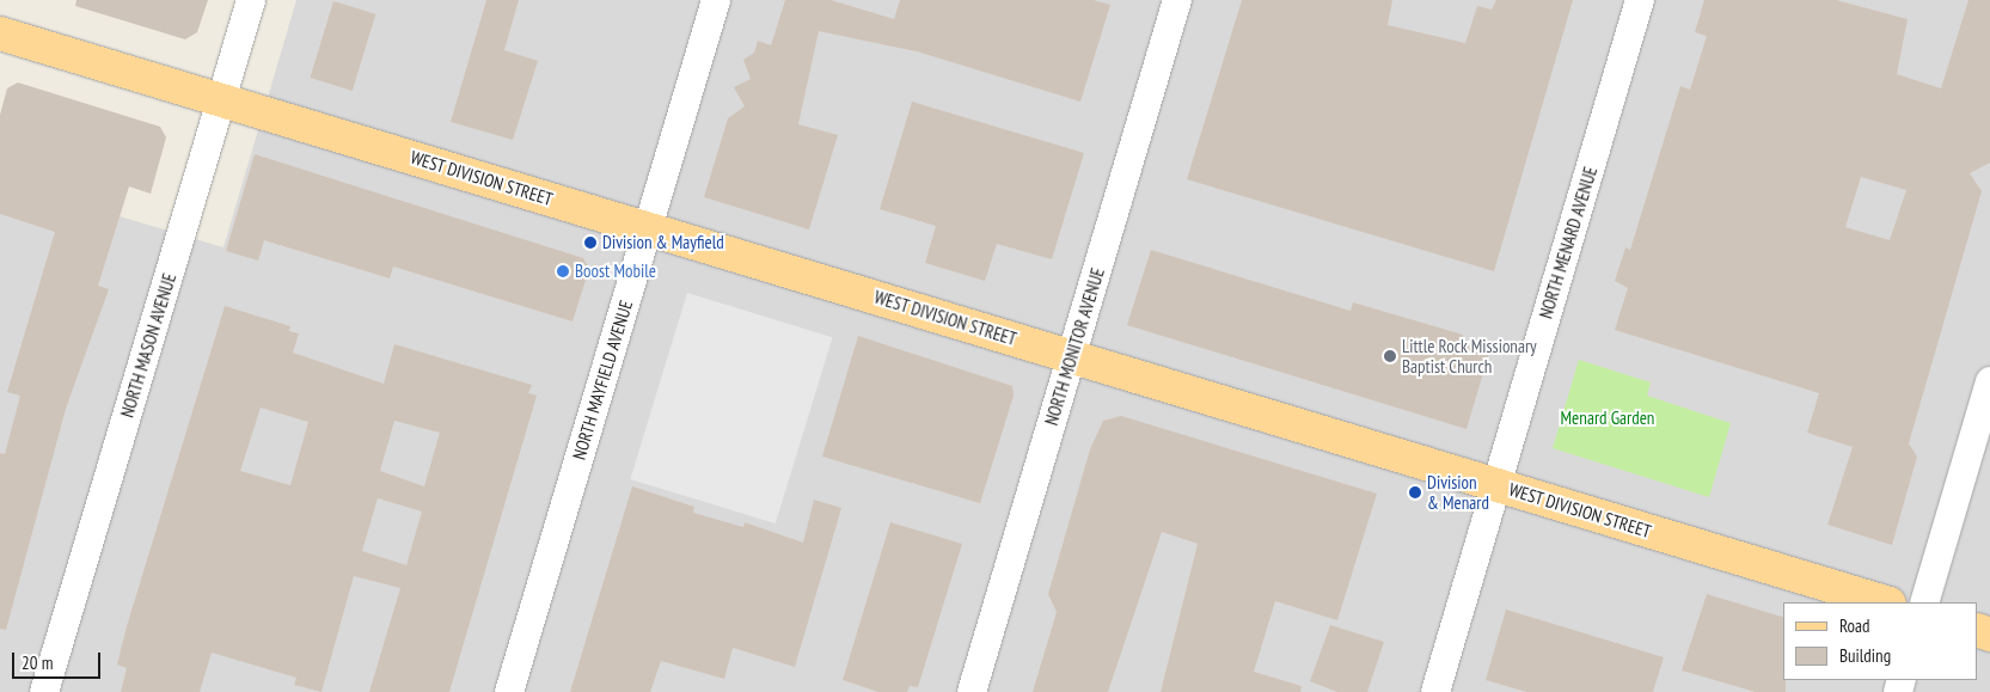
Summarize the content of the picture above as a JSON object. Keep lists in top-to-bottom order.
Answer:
{
  "streets": {
    "main road": ["WEST DIVISION STREET"],
    "street": [
      "NORTH MENARD AVENUE",
      "NORTH MASON AVENUE",
      "NORTH MONITOR AVENUE",
      "NORTH MAYFIELD AVENUE"
    ]
  },
  "crossings": [
    ["WEST DIVISION STREET", "NORTH MENARD AVENUE"],
    ["WEST DIVISION STREET", "NORTH MASON AVENUE"],
    ["WEST DIVISION STREET", "NORTH MONITOR AVENUE"],
    ["WEST DIVISION STREET", "NORTH MAYFIELD AVENUE"]
  ],
  "parks": ["Menard Garden"],
  "places": [
    "Division & Mayfield",
    "Boost Mobile",
    "Little Rock Missionary Baptist Church",
    "Division & Menard"
  ],
  "legend": ["Road", "Building"],
  "scale_bar": "20 m"
}
